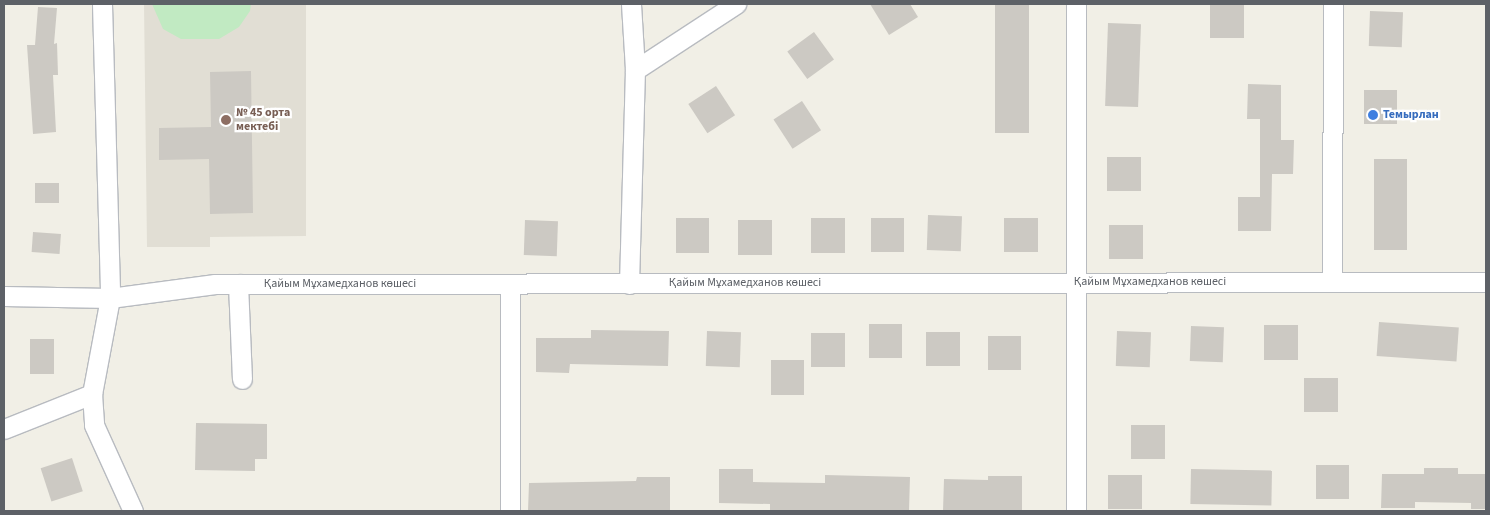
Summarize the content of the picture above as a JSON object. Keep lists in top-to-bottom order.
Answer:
{
  "streets": {
    "street": ["Қайым Мұхамедханов көшесі"]
  },
  "places": ["Темырлан", "№ 45 орта мектебі"]
}
